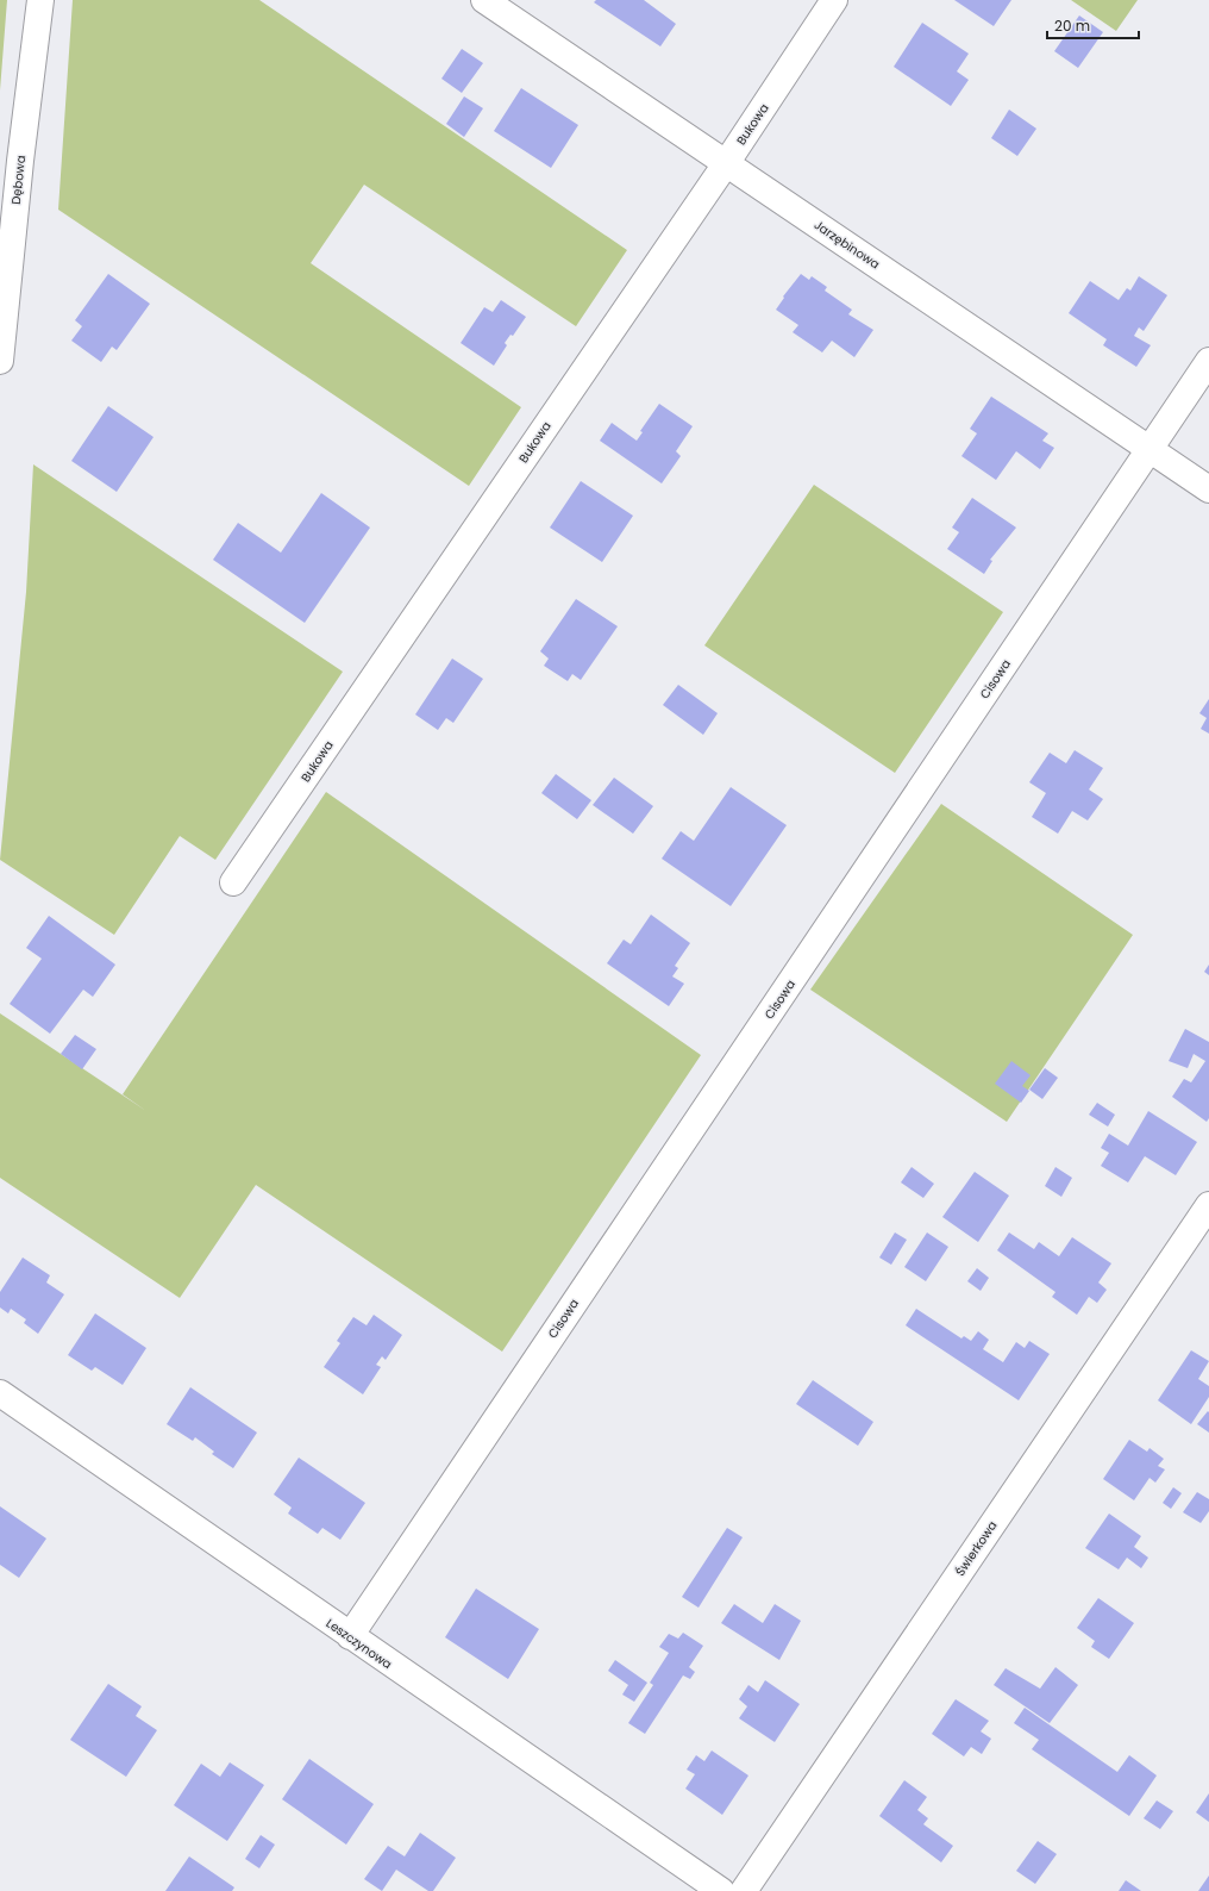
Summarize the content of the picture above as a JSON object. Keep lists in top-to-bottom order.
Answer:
{
  "streets": {
    "street": [
      "Bukowa",
      "Dębowa",
      "Jarzębinowa",
      "Cisowa",
      "Świerkowa",
      "Leszczynowa"
    ]
  },
  "crossings": [
    ["Bukowa", "Jarzębinowa"],
    ["Jarzębinowa", "Cisowa"],
    ["Cisowa", "Leszczynowa"]
  ],
  "scale_bar": "20 m"
}
